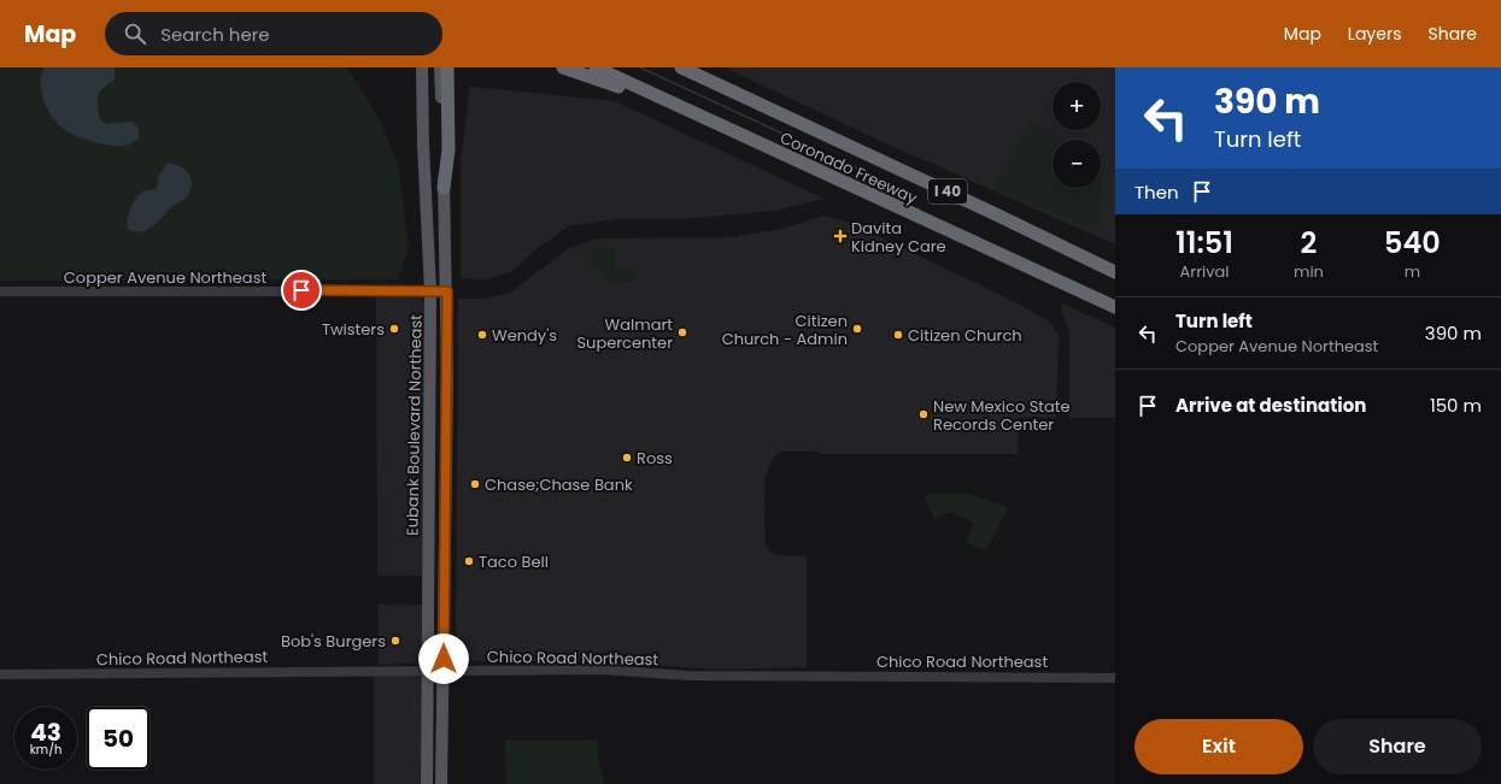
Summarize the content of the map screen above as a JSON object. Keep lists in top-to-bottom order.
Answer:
{
  "streets": {
    "highway": ["Coronado Freeway", "I 40"],
    "main road": ["Eubank Boulevard Northeast"],
    "street": ["Copper Avenue Northeast", "Chico Road Northeast"]
  },
  "crossings": [
    ["Copper Avenue Northeast", "Eubank Boulevard Northeast"],
    ["Eubank Boulevard Northeast", "Chico Road Northeast"]
  ],
  "places": {
    "health": ["Davita Kidney Care"],
    "other": [
      "Twisters",
      "Citizen Church - Admin",
      "Walmart Supercenter",
      "Wendy's",
      "Citizen Church",
      "New Mexico State Records Center",
      "Ross",
      "Chase;Chase Bank",
      "Taco Bell",
      "Bob's Burgers"
    ]
  },
  "page": {
    "header": "Map",
    "search": "Search here",
    "nav": ["Map", "Layers", "Share"],
    "turn": ["390 m", "Turn left"],
    "map_buttons": ["+", "−"],
    "then": "Then",
    "eta": [
      "11:51",
      "Arrival",
      "2",
      "min",
      "540",
      "m"
    ],
    "list": [
      {
        "name": "Turn left",
        "note": "Copper Avenue Northeast",
        "value": "390 m"
      },
      {
        "name": "Arrive at destination",
        "value": "150 m"
      }
    ],
    "speed": "43 km/h",
    "limit": "50",
    "buttons": ["Exit", "Share"]
  }
}
